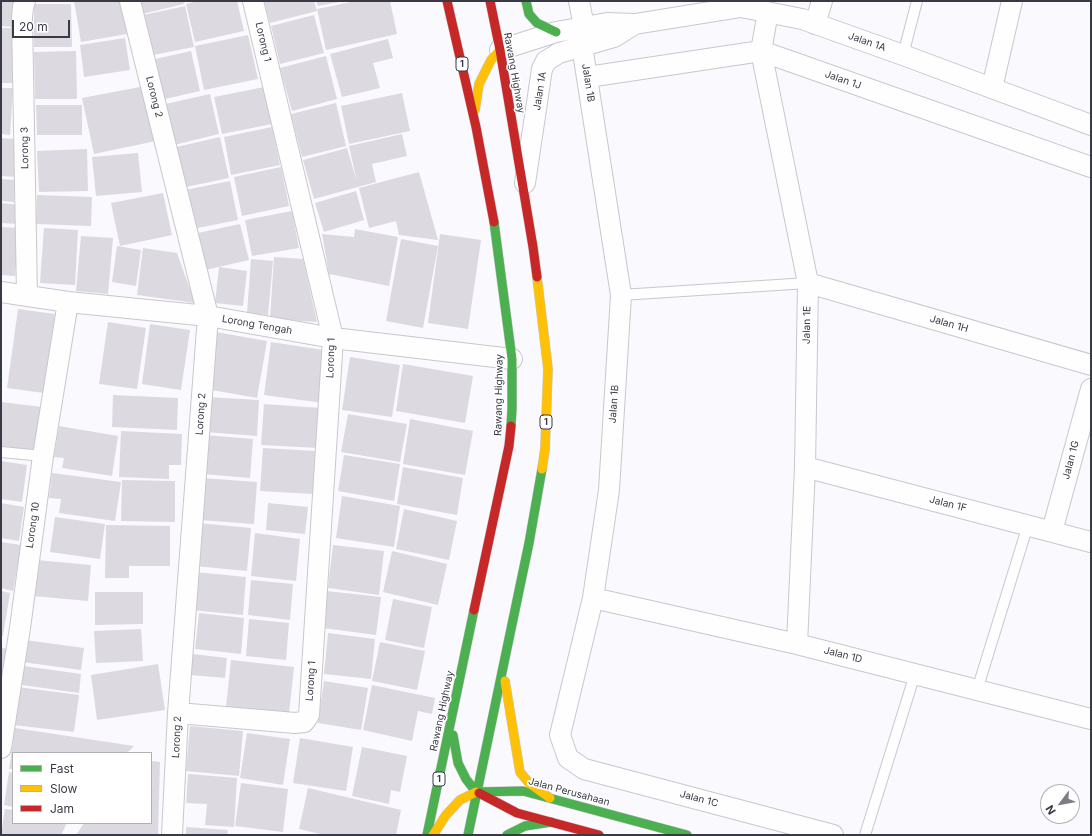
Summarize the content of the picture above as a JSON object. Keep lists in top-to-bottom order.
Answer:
{
  "streets": {
    "main road": ["1", "Rawang Highway", "Jalan Perusahaan"],
    "street": [
      "Lorong 1",
      "Jalan 1A",
      "Jalan 1J",
      "Jalan 1B",
      "Lorong 2",
      "Lorong 3",
      "Jalan 1H",
      "Lorong Tengah",
      "Jalan 1E",
      "Jalan 1G",
      "Jalan 1F",
      "Lorong 10",
      "Jalan 1D",
      "Jalan 1C"
    ]
  },
  "crossings": [
    ["Lorong 1", "Lorong 2"],
    ["Lorong 1", "Lorong Tengah"],
    ["Jalan 1A", "Rawang Highway"],
    ["Jalan 1A", "Jalan 1B"],
    ["Jalan 1A", "Jalan 1E"],
    ["Rawang Highway", "Lorong Tengah"],
    ["Rawang Highway", "Jalan Perusahaan"],
    ["Jalan 1J", "Jalan 1B"],
    ["Jalan 1J", "Jalan 1E"],
    ["Jalan 1B", "Jalan 1D"],
    ["Jalan 1B", "Jalan 1C"],
    ["Lorong 2", "Lorong Tengah"],
    ["Lorong 3", "Lorong Tengah"],
    ["Jalan 1H", "Jalan 1E"],
    ["Lorong Tengah", "Lorong 10"],
    ["Jalan 1E", "Jalan 1F"],
    ["Jalan 1E", "Jalan 1D"],
    ["Jalan 1G", "Jalan 1F"]
  ],
  "legend": ["Fast", "Slow", "Jam"],
  "scale_bar": "20 m",
  "north": "bottom left"
}
